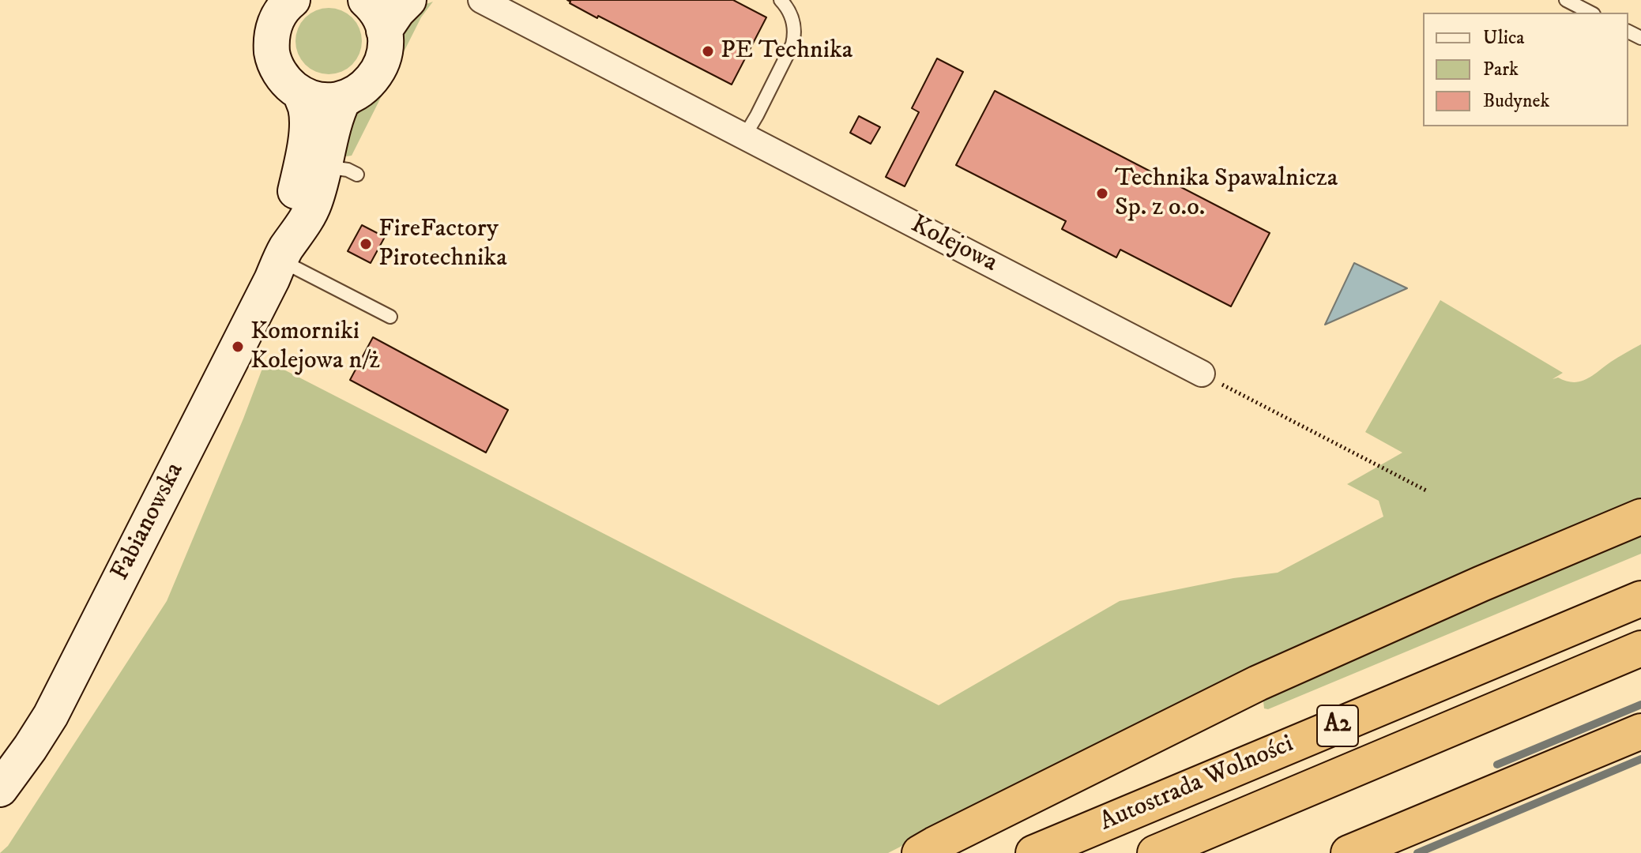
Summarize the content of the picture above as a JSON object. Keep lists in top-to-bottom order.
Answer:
{
  "streets": {
    "highway": ["A2", "Autostrada Wolności"],
    "street": ["Kolejowa", "Fabianowska"]
  },
  "places": [
    "PE Technika",
    "Technika Spawalnicza Sp. z o.o.",
    "FireFactory Pirotechnika",
    "Komorniki Kolejowa n/ż"
  ],
  "legend": ["Ulica", "Park", "Budynek"]
}
